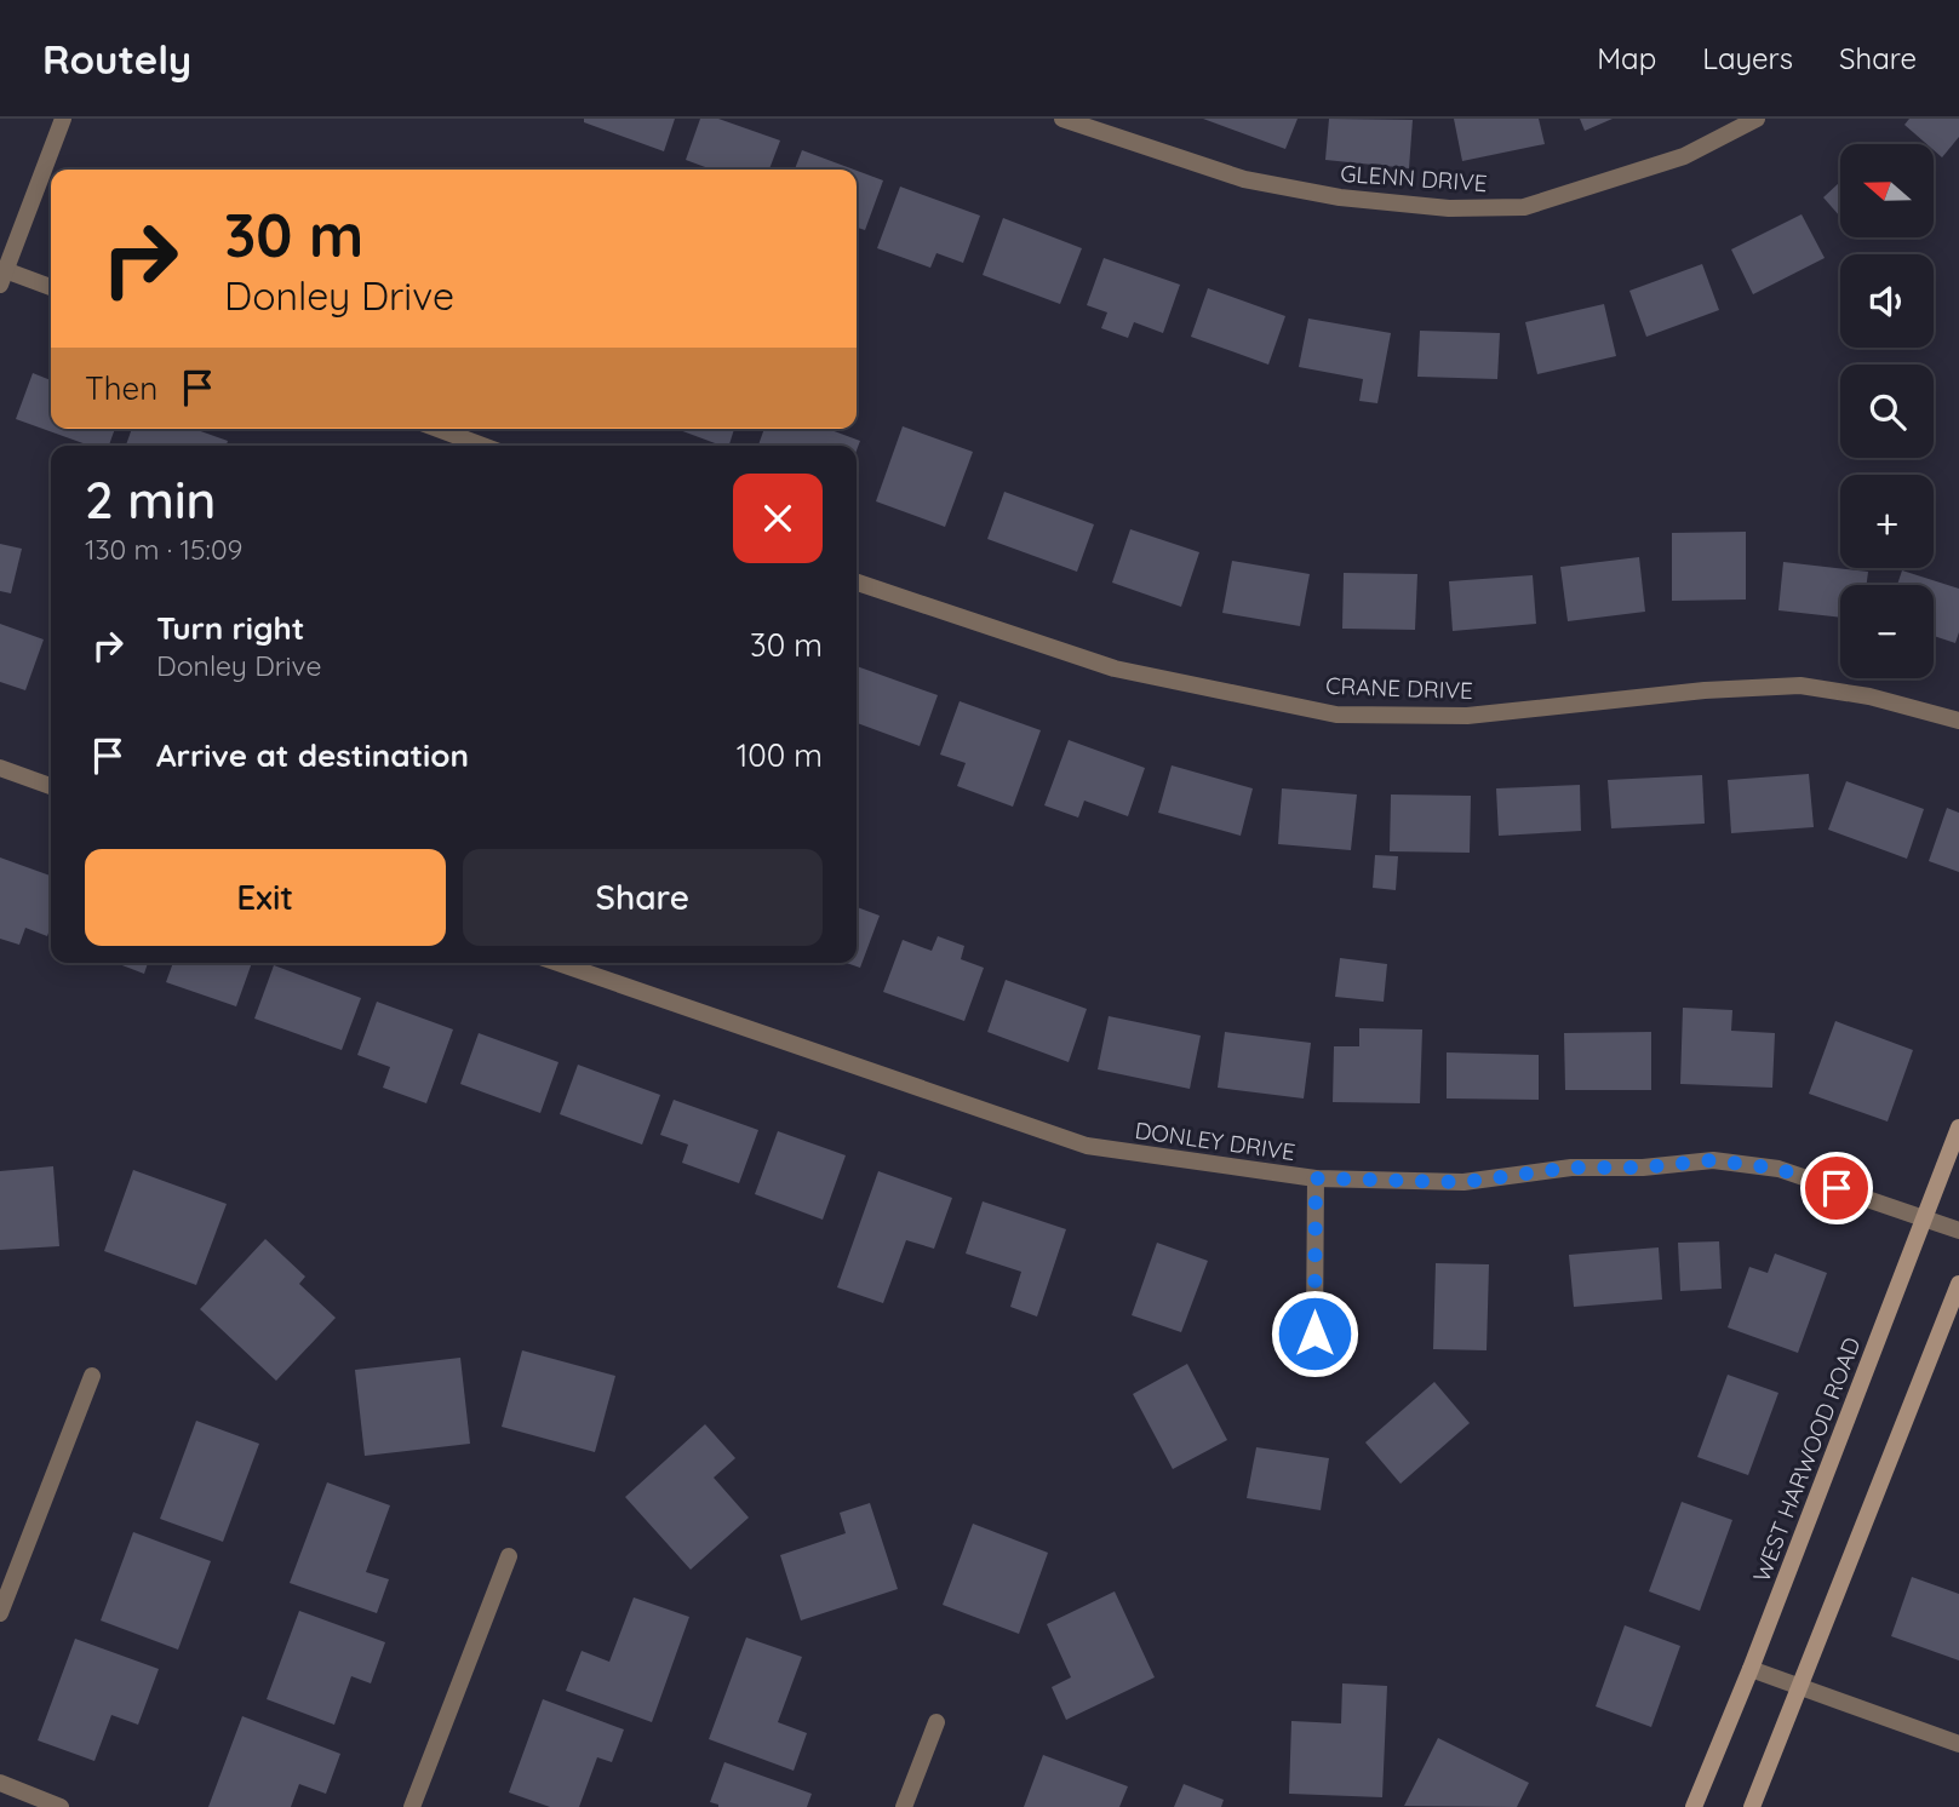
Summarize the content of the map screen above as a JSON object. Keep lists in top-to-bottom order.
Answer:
{
  "streets": {
    "main road": ["WEST HARWOOD ROAD"],
    "street": ["GLENN DRIVE", "CRANE DRIVE", "DONLEY DRIVE"]
  },
  "crossings": [
    ["DONLEY DRIVE", "WEST HARWOOD ROAD"]
  ],
  "north": "left",
  "page": {
    "header": "Routely",
    "nav": ["Map", "Layers", "Share"],
    "map_buttons": ["+", "−"],
    "turn": ["30 m", "Donley Drive"],
    "then": "Then",
    "heading": ["2 min", "130 m · 15:09"],
    "list": [
      {
        "name": "Turn right",
        "note": "Donley Drive",
        "value": "30 m"
      },
      {
        "name": "Arrive at destination",
        "value": "100 m"
      }
    ],
    "buttons": ["Exit", "Share"]
  }
}
